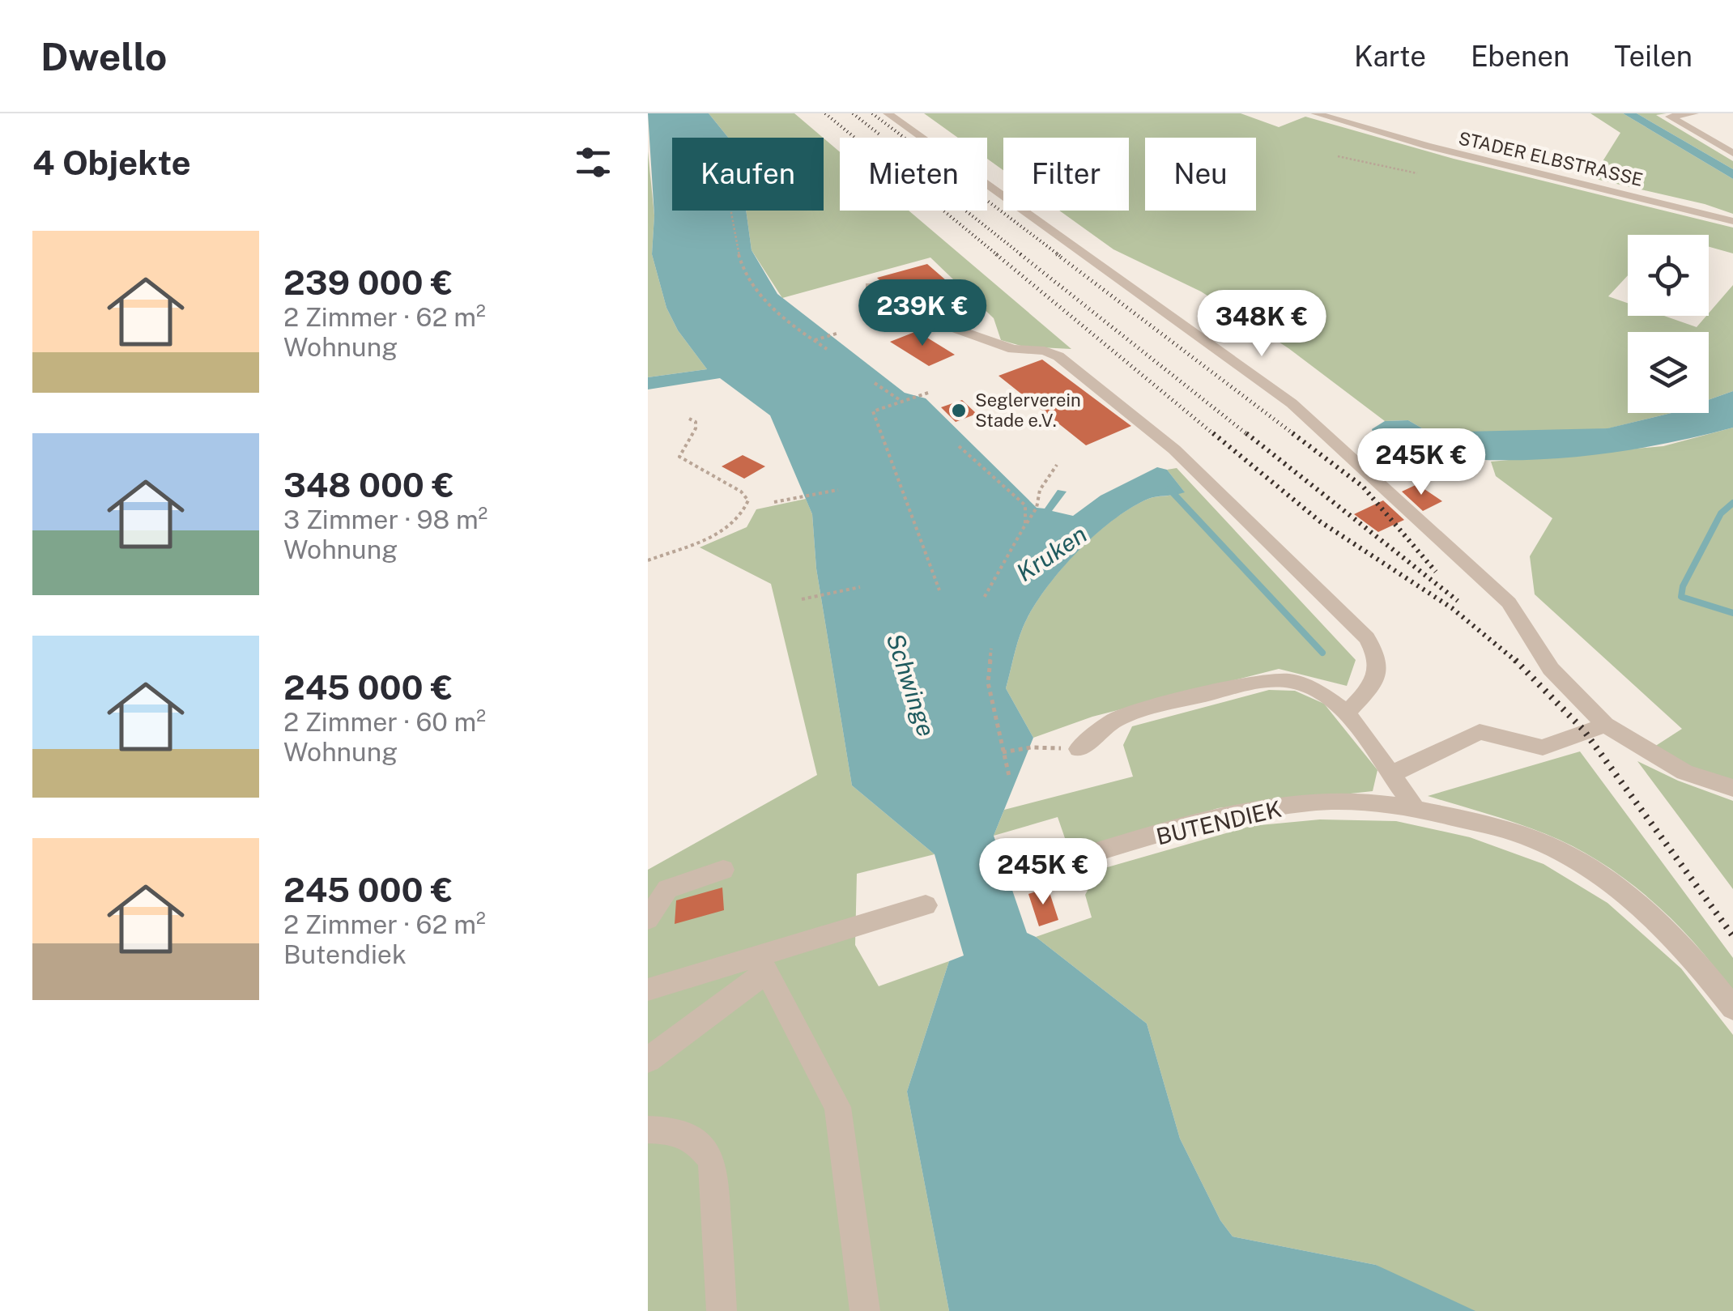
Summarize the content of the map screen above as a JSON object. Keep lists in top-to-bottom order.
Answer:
{
  "streets": {
    "street": ["STADER ELBSTRASSE", "BUTENDIEK"]
  },
  "water": ["Kruken", "Schwinge"],
  "places": ["Seglerverein Stade e.V."],
  "page": {
    "header": "Dwello",
    "nav": ["Karte", "Ebenen", "Teilen"],
    "heading": "4 Objekte",
    "chip": [
      "Kaufen",
      "Mieten",
      "Filter",
      "Neu"
    ],
    "list": [
      {
        "name": "239 000 €",
        "note": "2 Zimmer · 62 m² · Wohnung"
      },
      {
        "name": "348 000 €",
        "note": "3 Zimmer · 98 m² · Wohnung"
      },
      {
        "name": "245 000 €",
        "note": "2 Zimmer · 60 m² · Wohnung"
      },
      {
        "name": "245 000 €",
        "note": "2 Zimmer · 62 m² · Butendiek"
      }
    ],
    "price": [
      "239K €",
      "348K €",
      "245K €",
      "245K €"
    ]
  }
}
